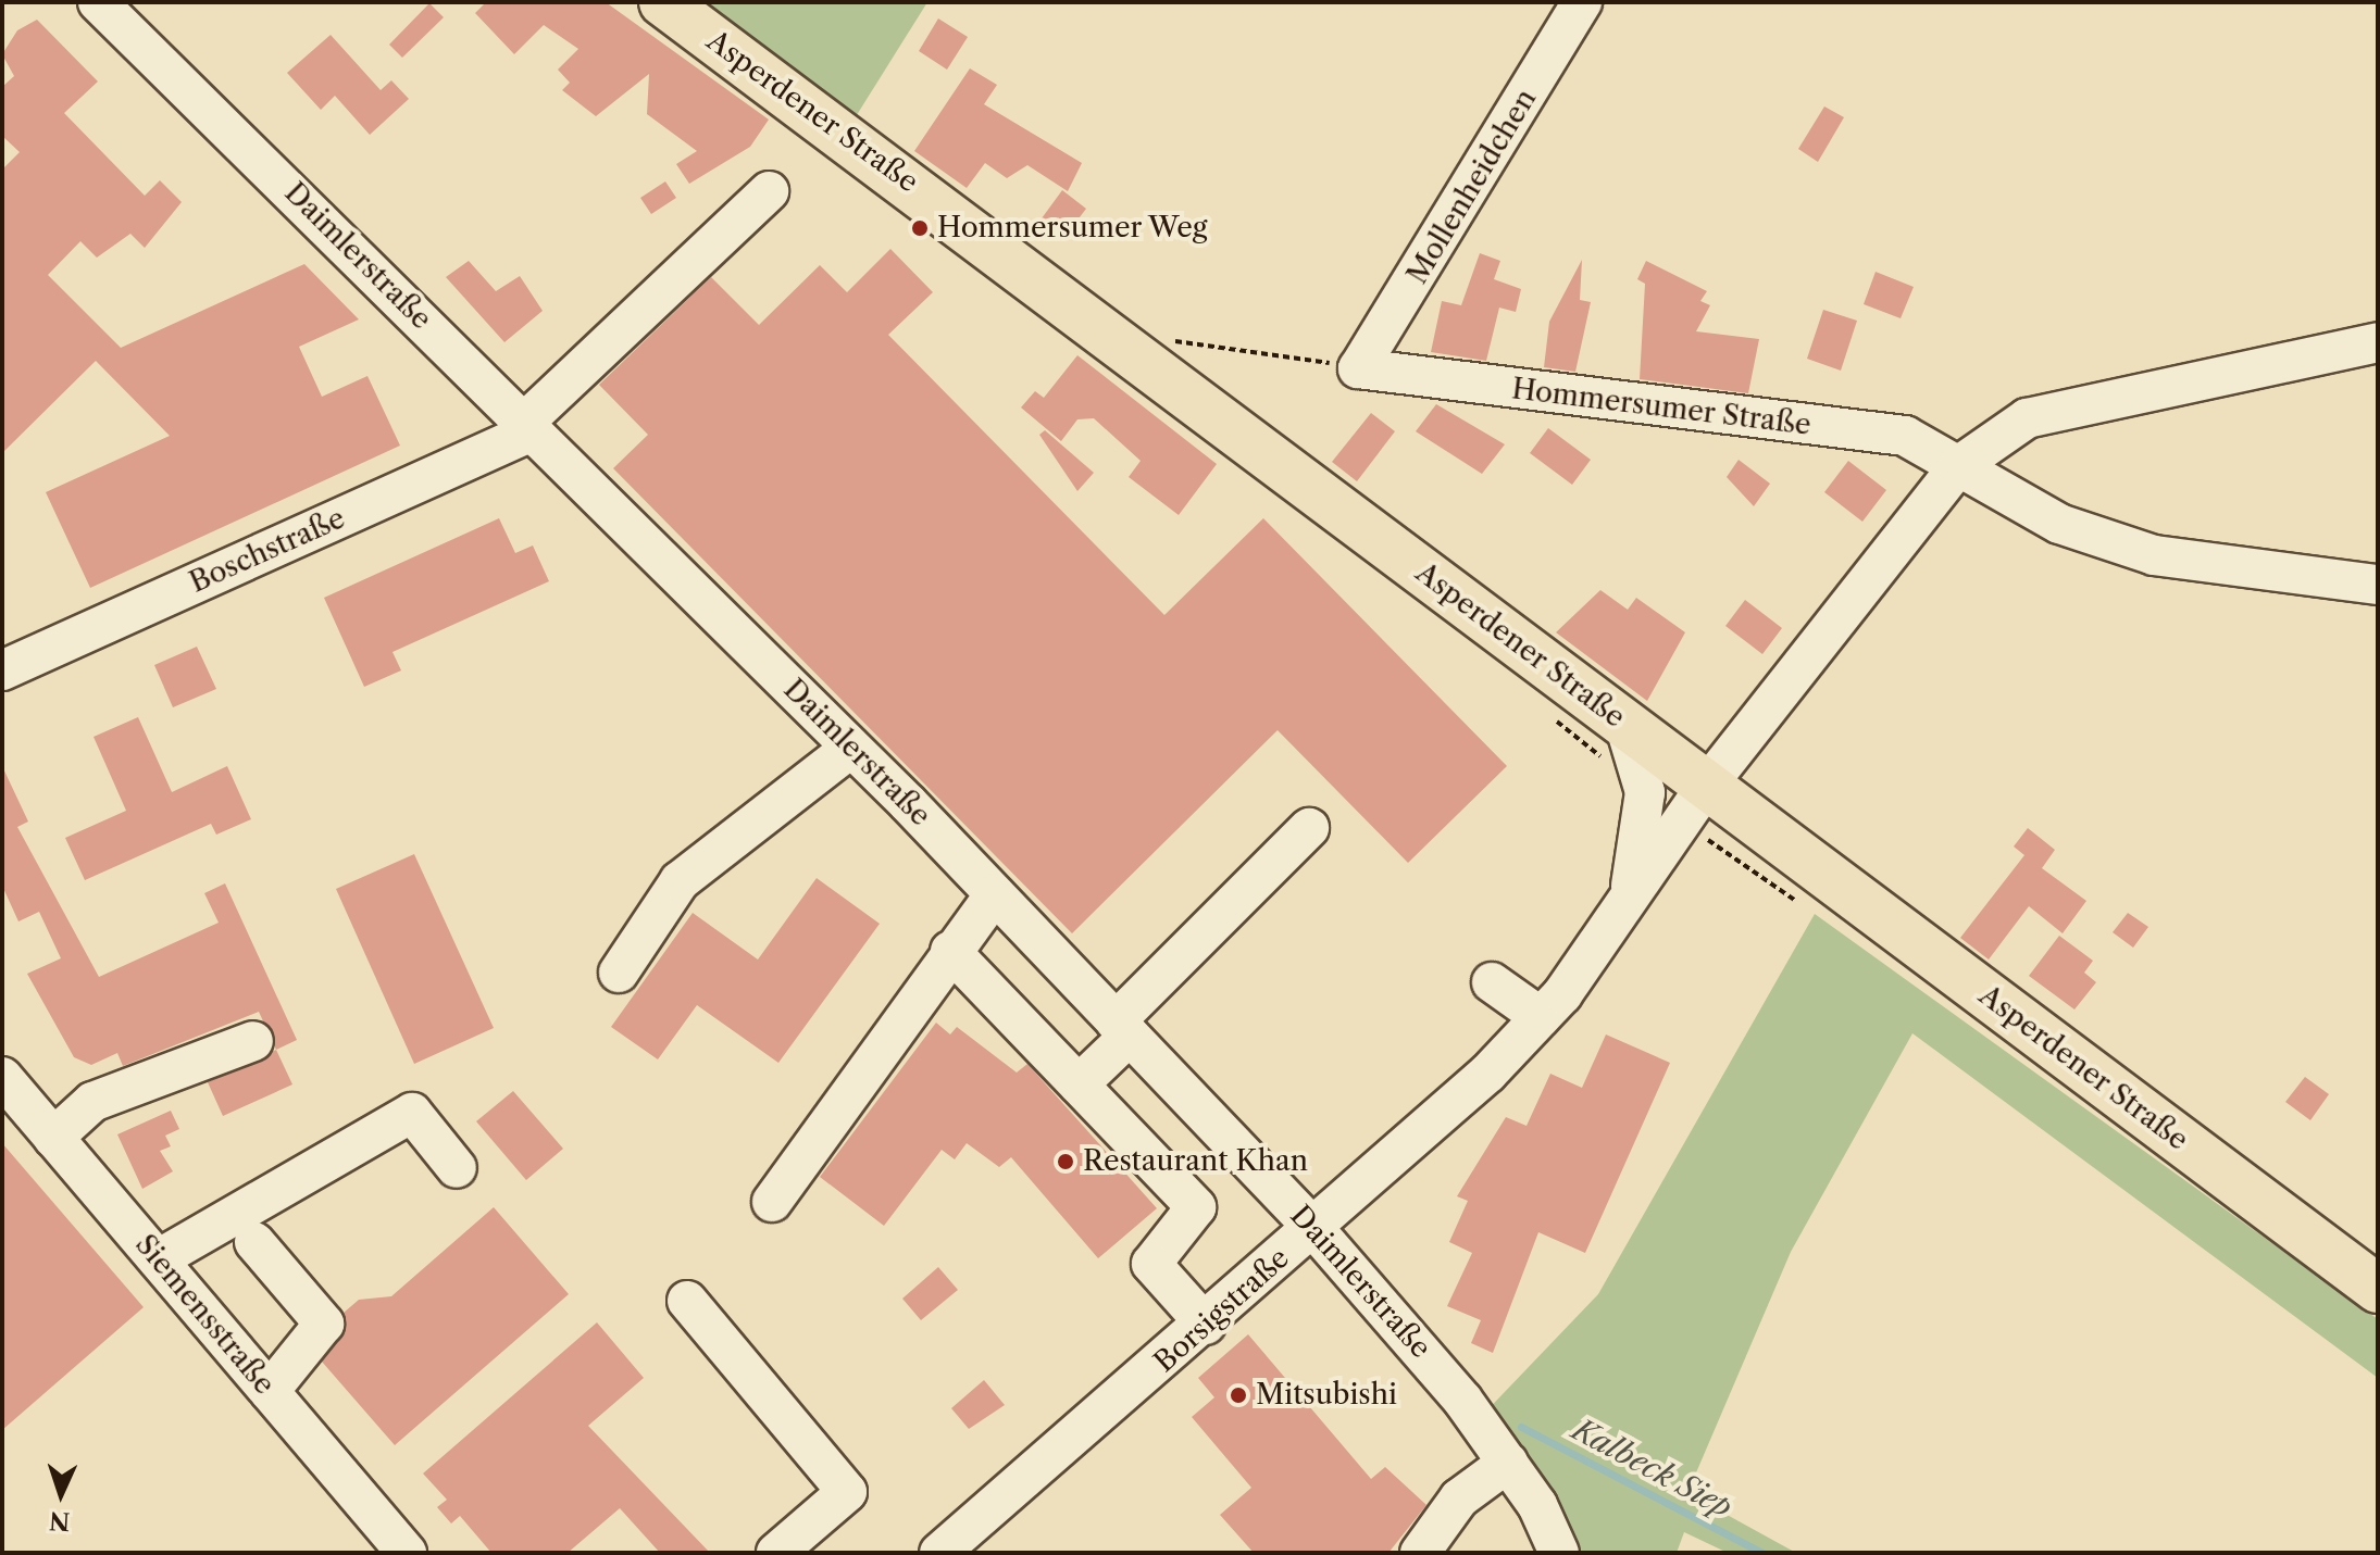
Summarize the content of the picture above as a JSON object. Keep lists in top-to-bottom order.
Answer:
{
  "streets": {
    "main road": ["Asperdener Straße"],
    "street": [
      "Mollenheidchen",
      "Daimlerstraße",
      "Hommersumer Straße",
      "Boschstraße",
      "Borsigstraße",
      "Siemensstraße"
    ]
  },
  "crossings": [
    ["Asperdener Straße", "Borsigstraße"],
    ["Mollenheidchen", "Hommersumer Straße"],
    ["Daimlerstraße", "Boschstraße"],
    ["Daimlerstraße", "Borsigstraße"]
  ],
  "water": ["Kalbeck Siep"],
  "places": ["Hommersumer Weg", "Restaurant Khan", "Mitsubishi"],
  "north": "bottom"
}
